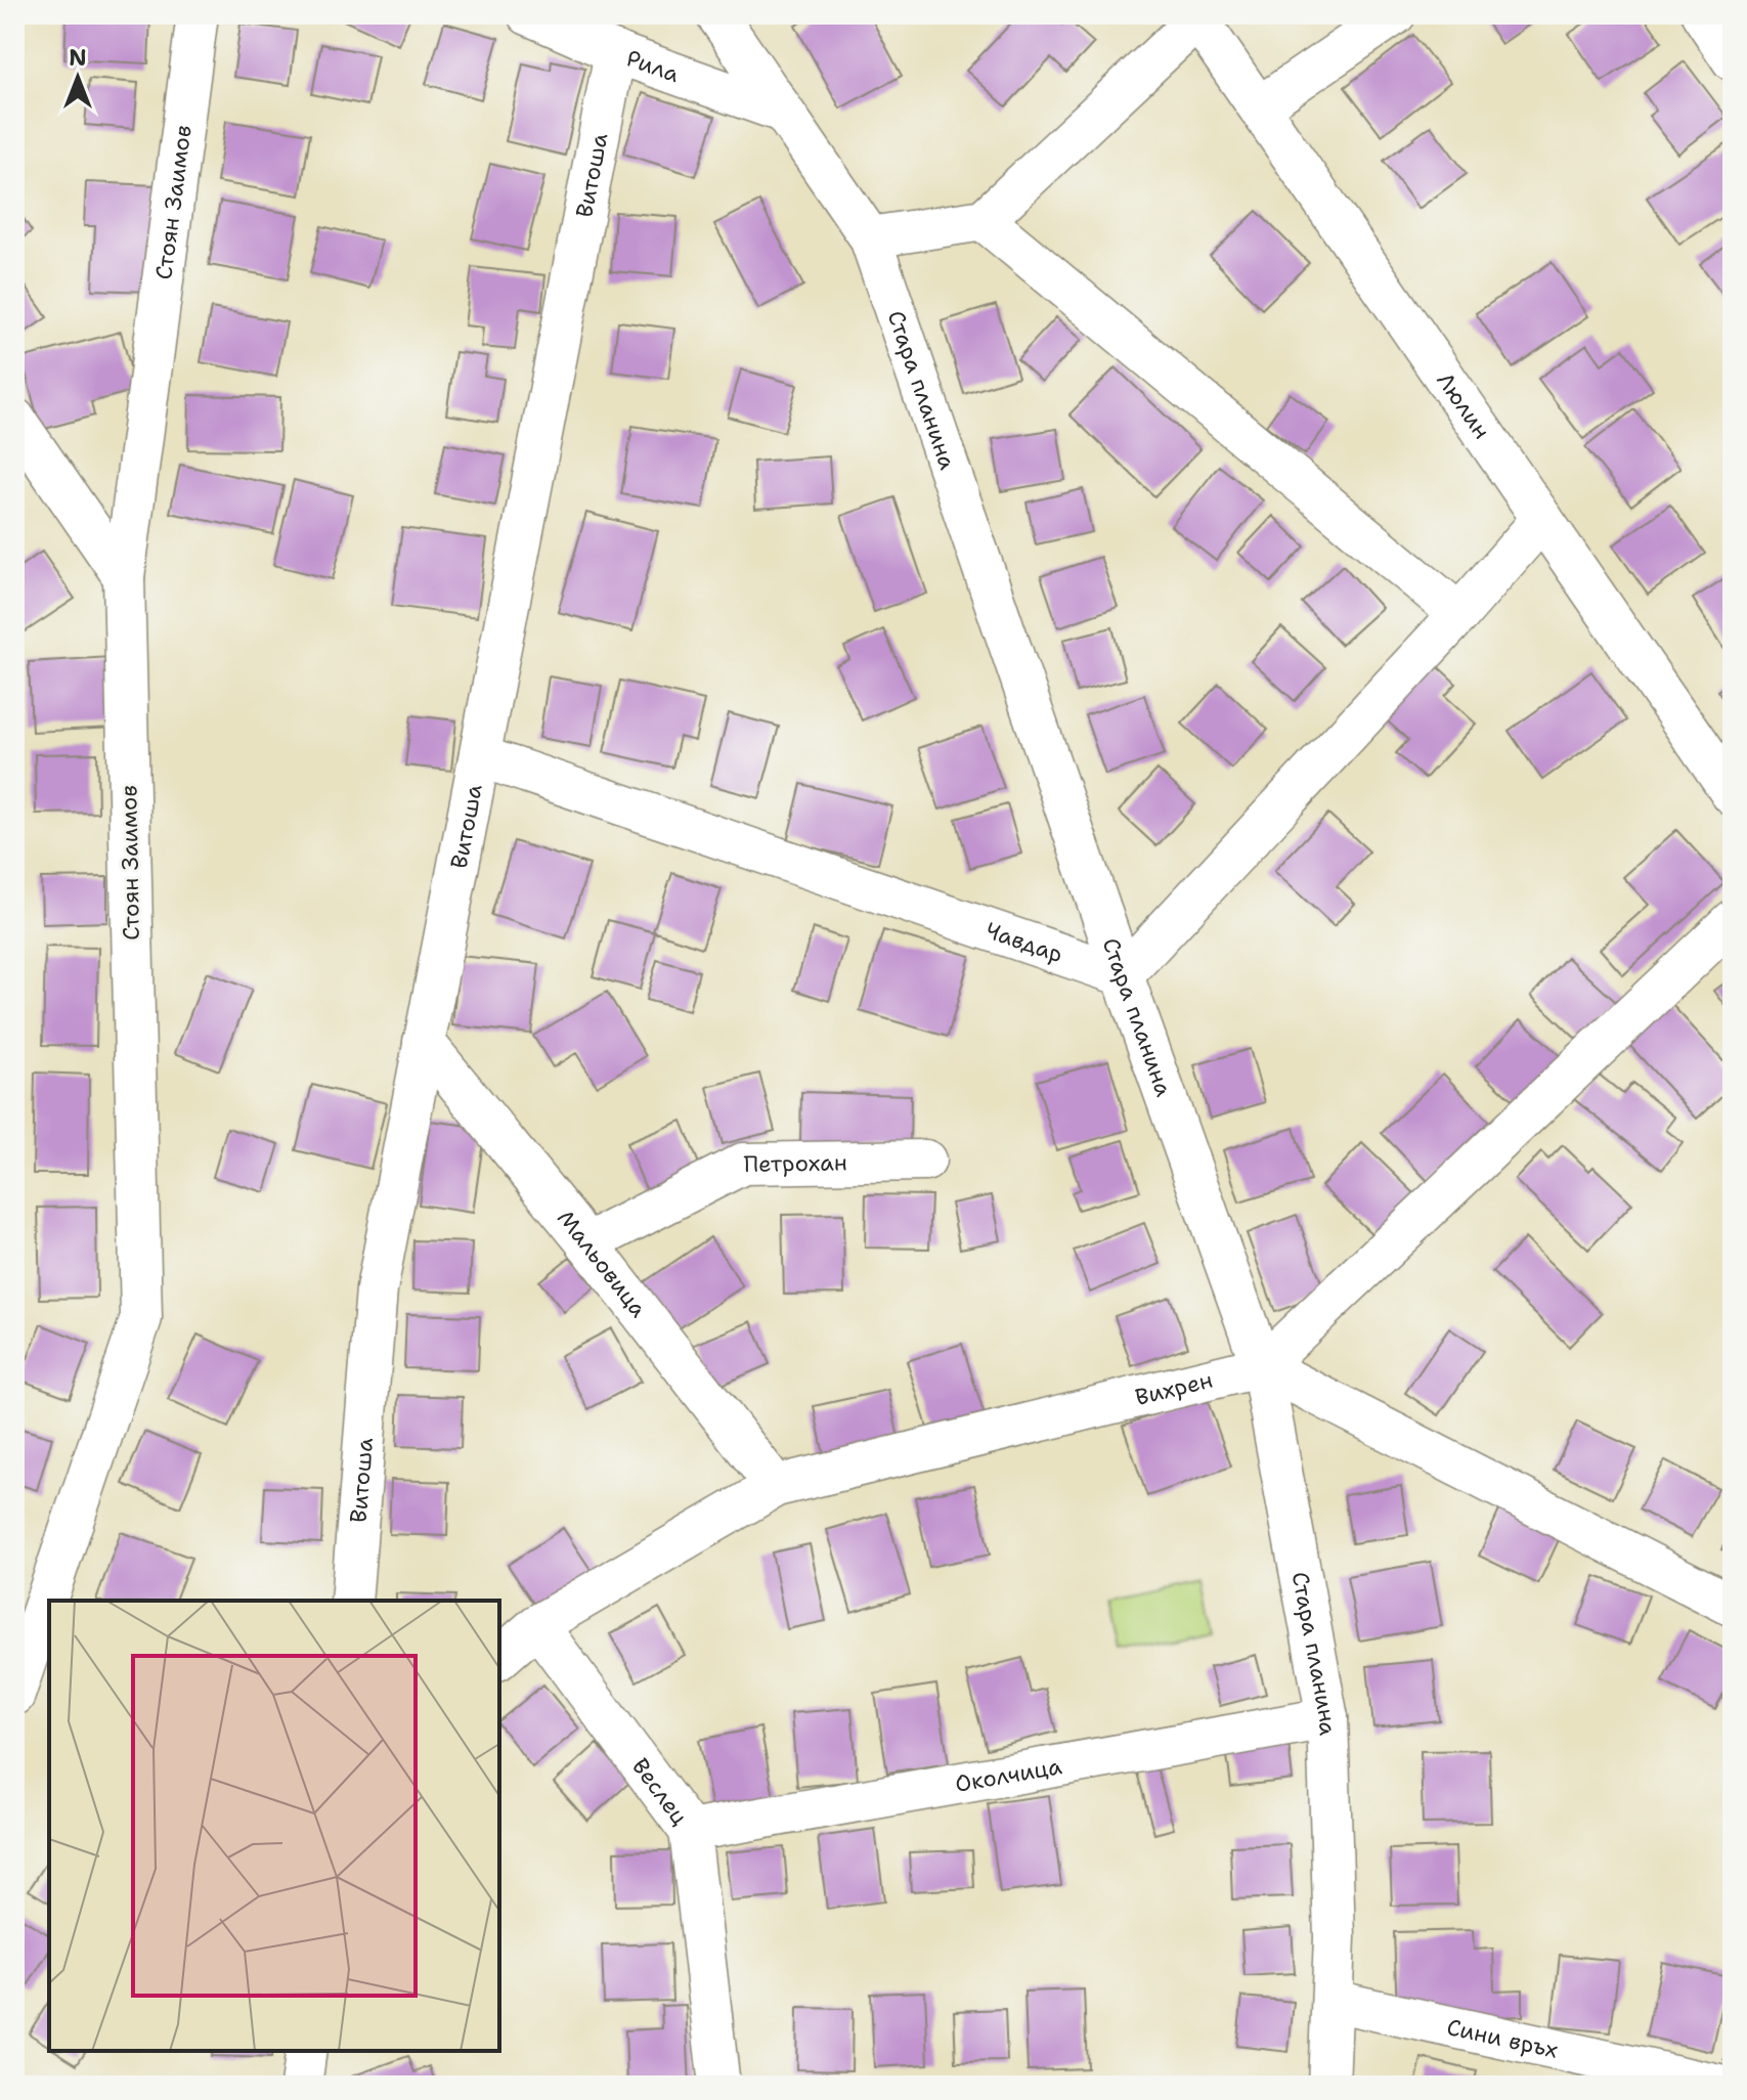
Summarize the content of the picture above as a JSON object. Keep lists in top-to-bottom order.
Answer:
{
  "streets": {
    "street": [
      "Рила",
      "Витоша",
      "Стоян Заимов",
      "Стара планина",
      "Люлин",
      "Чавдар",
      "Петрохан",
      "Мальовица",
      "Вихрен",
      "Околчица",
      "Веслец",
      "Сини връх"
    ]
  },
  "crossings": [
    ["Рила", "Витоша"],
    ["Рила", "Стара планина"],
    ["Витоша", "Чавдар"],
    ["Витоша", "Мальовица"],
    ["Стара планина", "Чавдар"],
    ["Стара планина", "Вихрен"],
    ["Стара планина", "Околчица"],
    ["Стара планина", "Сини връх"],
    ["Петрохан", "Мальовица"],
    ["Мальовица", "Вихрен"],
    ["Вихрен", "Веслец"],
    ["Околчица", "Веслец"]
  ],
  "north": "top"
}
